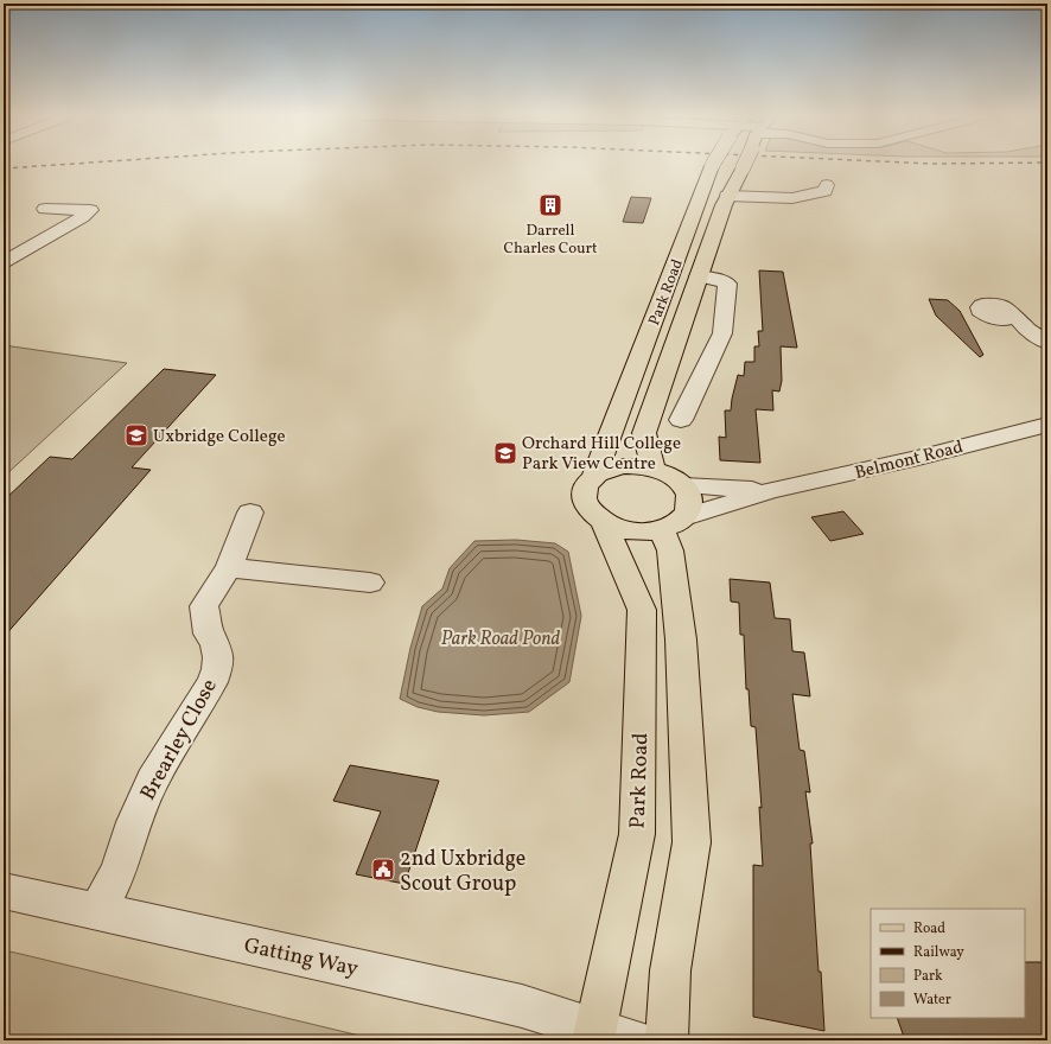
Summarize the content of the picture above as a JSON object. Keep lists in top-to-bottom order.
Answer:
{
  "streets": {
    "main road": ["Park Road"],
    "street": ["Belmont Road", "Brearley Close", "Gatting Way"]
  },
  "crossings": [
    ["Park Road", "Gatting Way"],
    ["Brearley Close", "Gatting Way"]
  ],
  "water": ["Park Road Pond"],
  "places": {
    "building": ["Darrell Charles Court"],
    "school or university": ["Uxbridge College", "Orchard Hill College Park View Centre"],
    "public building": ["2nd Uxbridge Scout Group"]
  },
  "legend": [
    "Road",
    "Railway",
    "Park",
    "Water"
  ]
}
